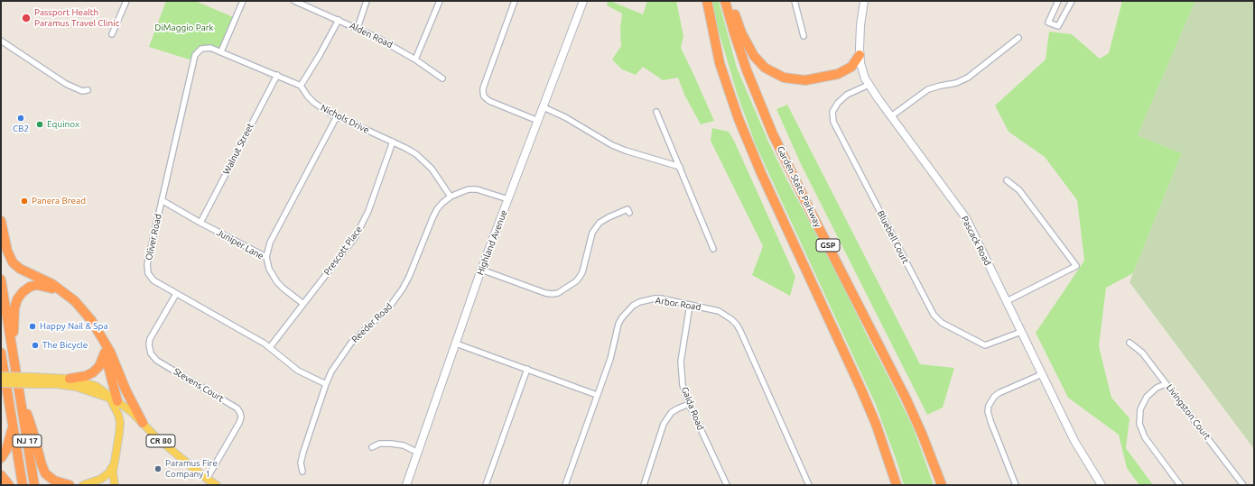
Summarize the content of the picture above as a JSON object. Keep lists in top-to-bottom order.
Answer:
{
  "streets": {
    "highway": ["Garden State Parkway", "GSP", "NJ 17"],
    "main road": ["CR 80"],
    "street": [
      "Alden Road",
      "Nichols Drive",
      "Walnut Street",
      "Oliver Road",
      "Bluebell Court",
      "Pascack Road",
      "Highland Avenue",
      "Juniper Lane",
      "Prescott Place",
      "Arbor Road",
      "Reeder Road",
      "Stevens Court",
      "Galda Road",
      "Livingston Court"
    ]
  },
  "crossings": [
    ["Nichols Drive", "Prescott Place"],
    ["Nichols Drive", "Reeder Road"],
    ["Walnut Street", "Juniper Lane"],
    ["Oliver Road", "Juniper Lane"],
    ["Oliver Road", "Prescott Place"],
    ["Oliver Road", "Reeder Road"],
    ["Oliver Road", "Stevens Court"],
    ["Bluebell Court", "Pascack Road"],
    ["Highland Avenue", "Reeder Road"],
    ["Juniper Lane", "Prescott Place"],
    ["Arbor Road", "Galda Road"],
    ["Stevens Court", "CR 80"]
  ],
  "parks": ["DiMaggio Park"],
  "places": [
    "Passport Health Paramus Travel Clinic",
    "CB2",
    "Equinox",
    "Panera Bread",
    "Happy Nail & Spa",
    "The Bicycle",
    "Paramus Fire Company 1"
  ]
}
